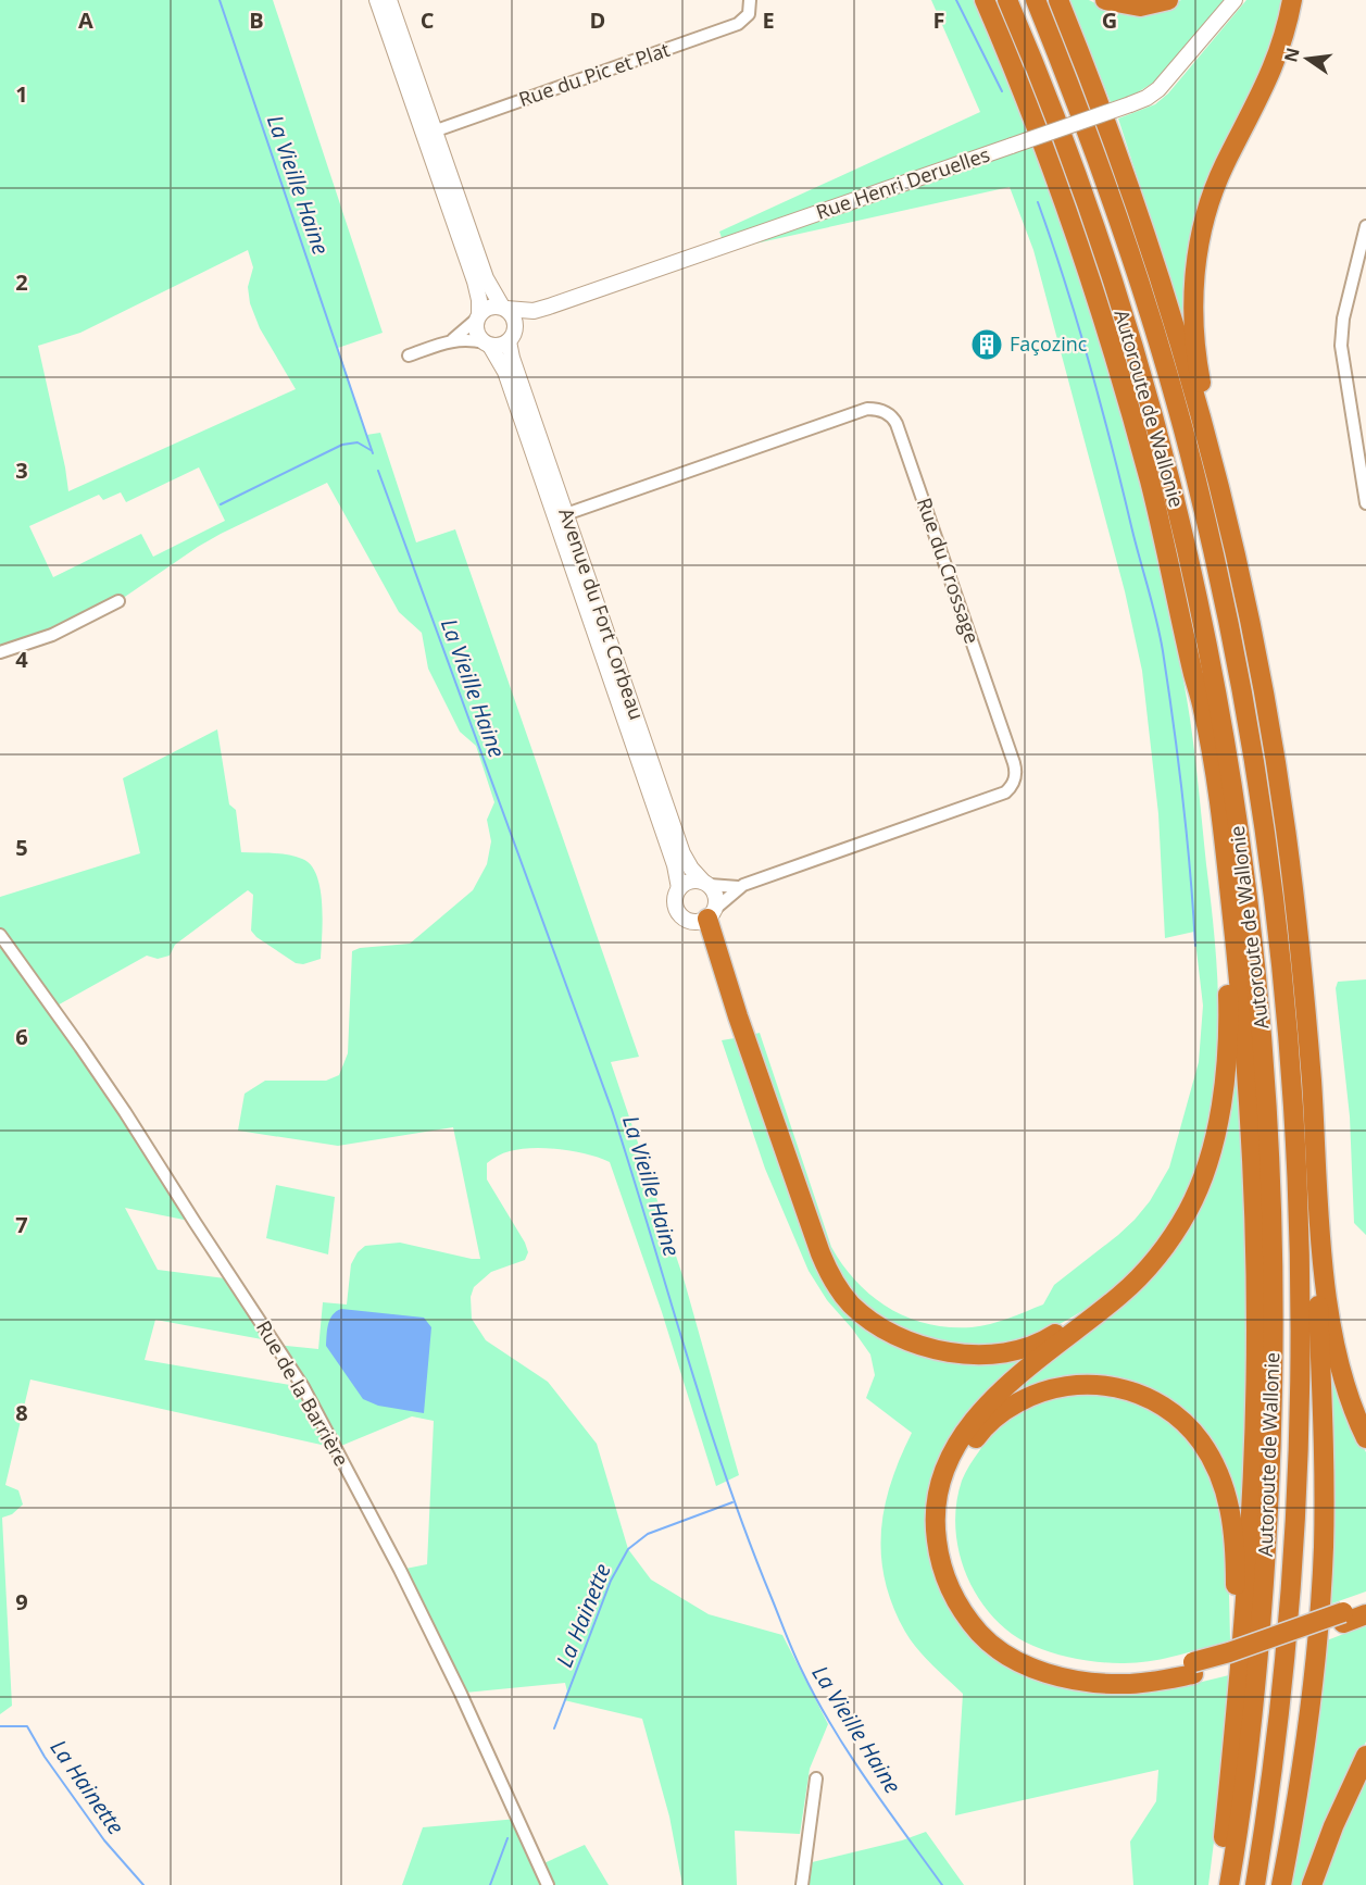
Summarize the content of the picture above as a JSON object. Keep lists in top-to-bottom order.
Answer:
{
  "streets": {
    "highway": ["Autoroute de Wallonie"],
    "street": [
      "Rue du Pic et Plat",
      "Rue Henri Deruelles",
      "Rue du Crossage",
      "Avenue du Fort Corbeau",
      "Rue de la Barrière"
    ]
  },
  "crossings": [
    ["Rue Henri Deruelles", "Avenue du Fort Corbeau"],
    ["Rue du Crossage", "Avenue du Fort Corbeau"]
  ],
  "water": ["La Vieille Haine", "La Hainette"],
  "places": {
    "building": ["Façozinc"]
  },
  "north": "left",
  "grid": {
    "columns": [
      "A",
      "B",
      "C",
      "D",
      "E",
      "F",
      "G"
    ],
    "rows": [
      "1",
      "2",
      "3",
      "4",
      "5",
      "6",
      "7",
      "8",
      "9"
    ]
  }
}
